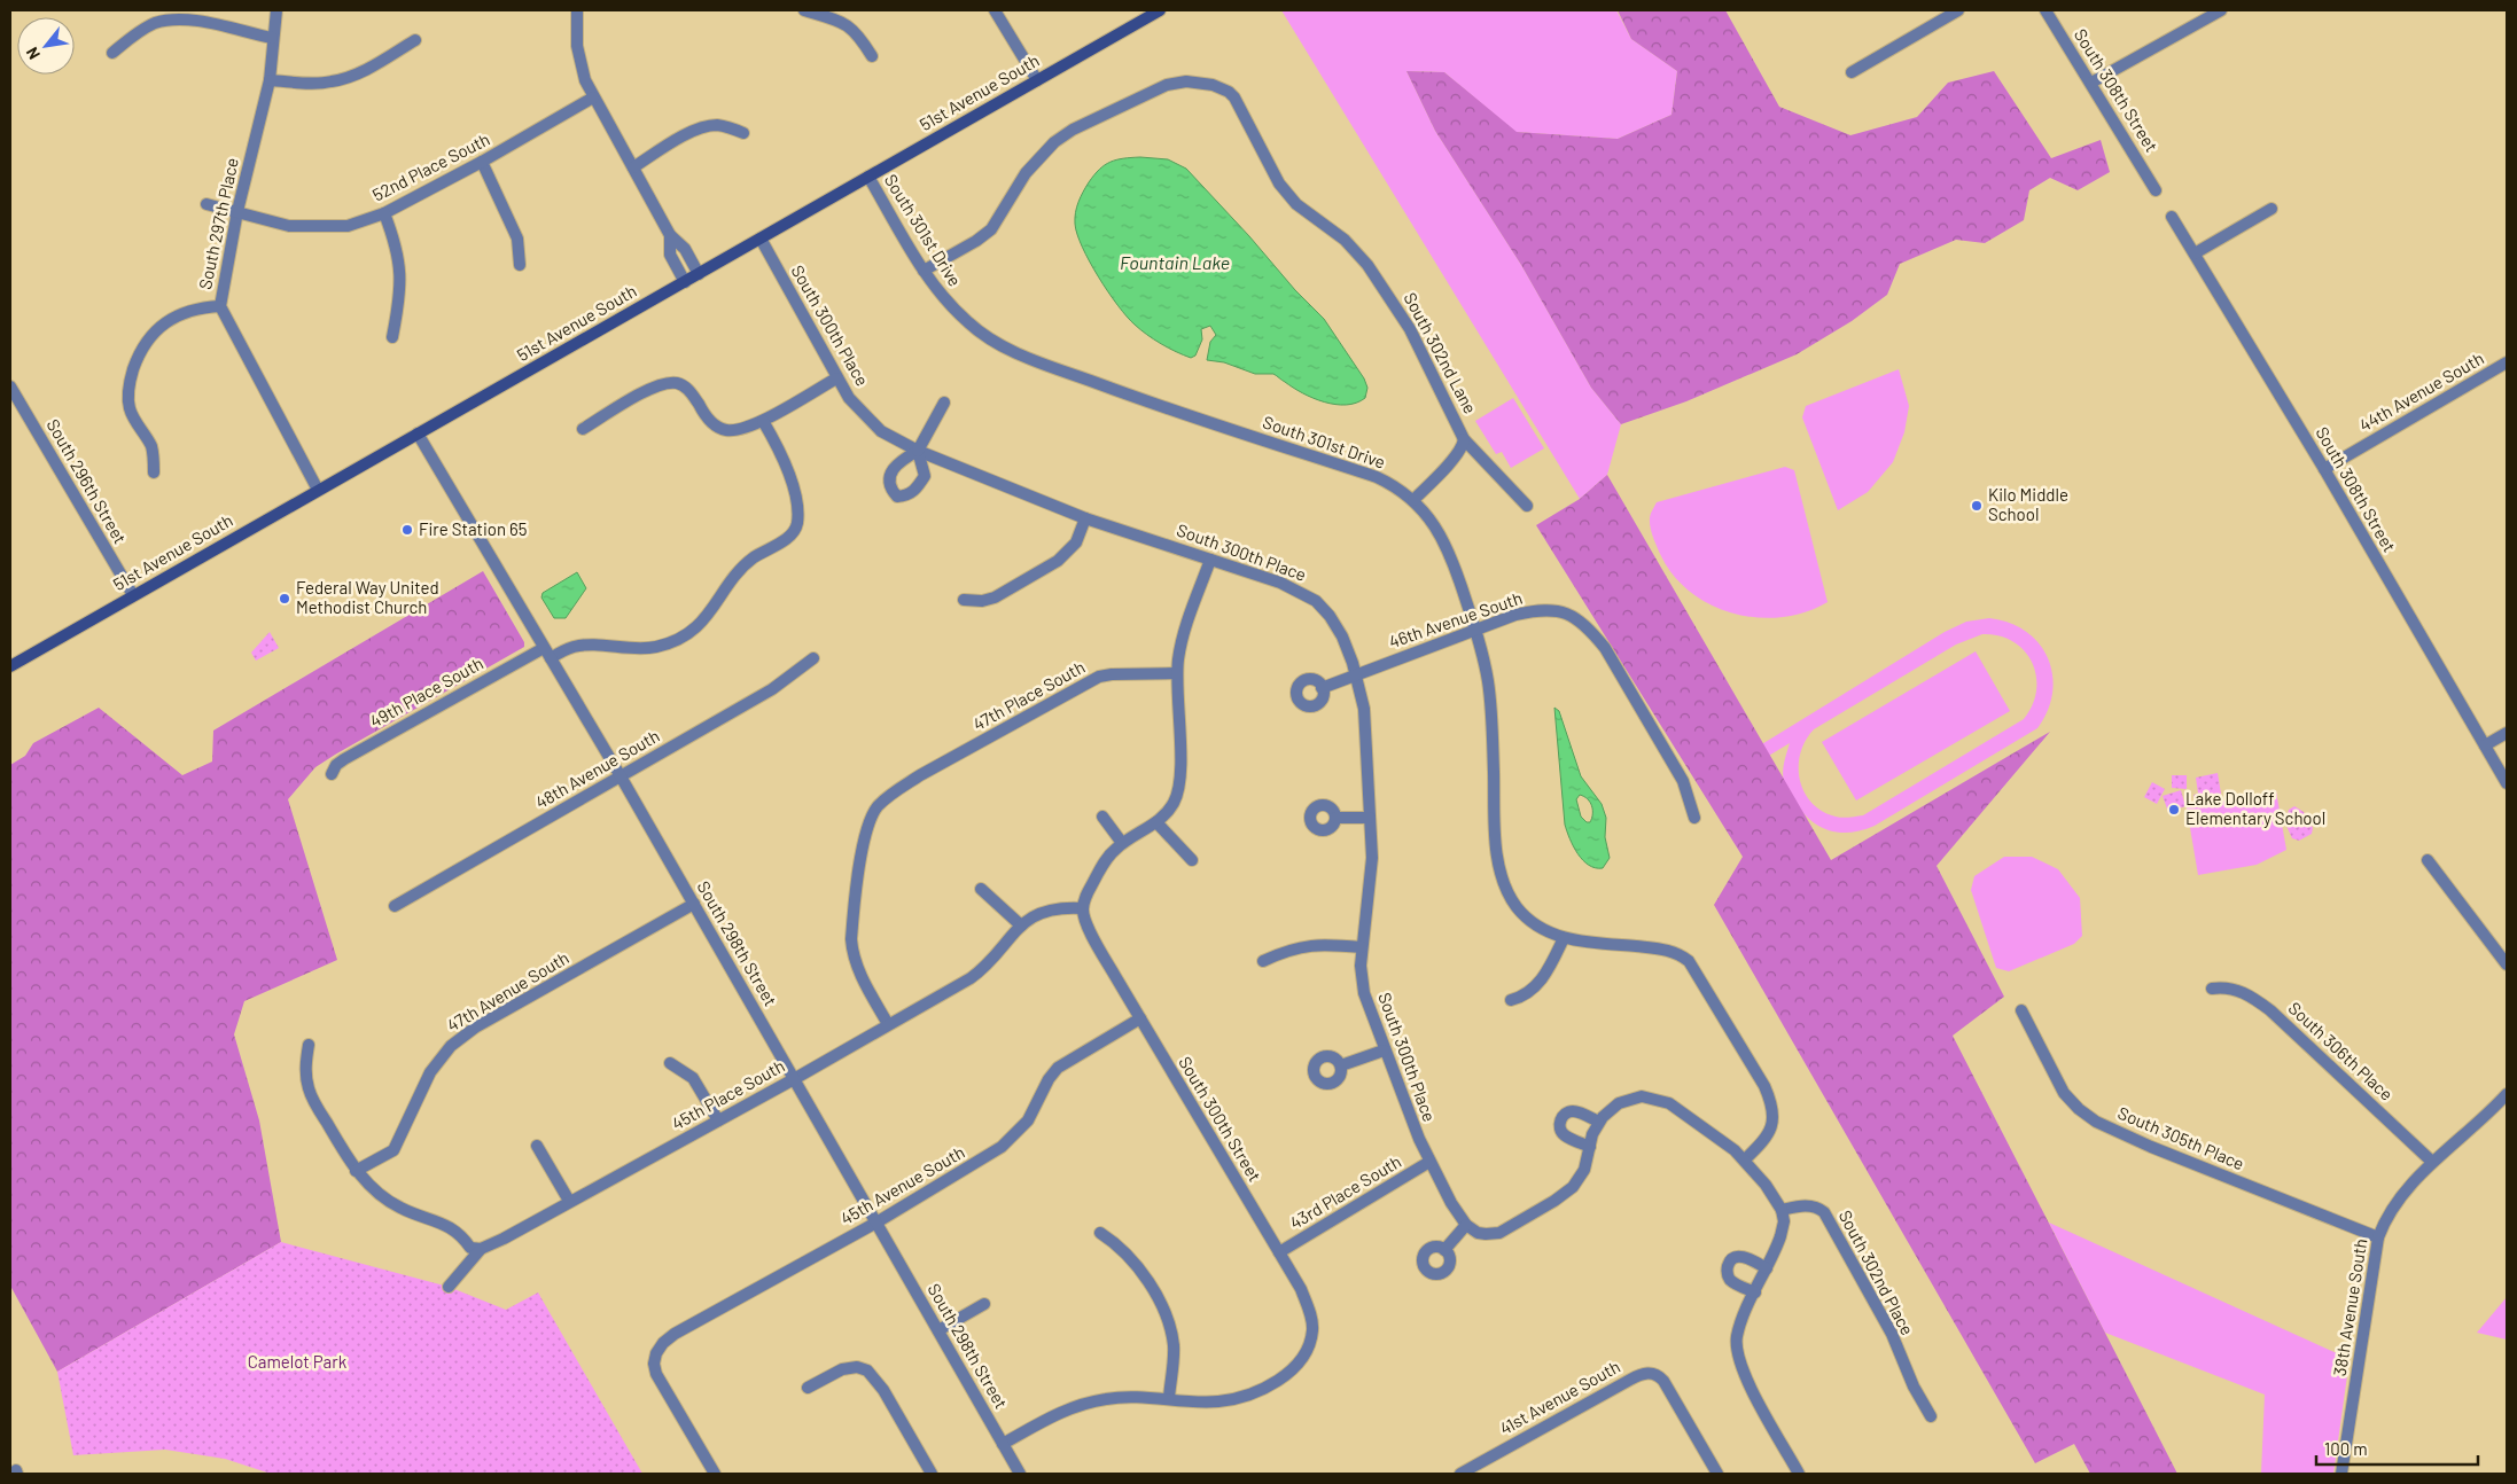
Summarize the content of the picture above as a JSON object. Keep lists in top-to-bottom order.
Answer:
{
  "streets": {
    "main road": ["51st Avenue South"],
    "street": [
      "South 308th Street",
      "52nd Place South",
      "South 297th Place",
      "South 301st Drive",
      "South 300th Place",
      "South 302nd Lane",
      "44th Avenue South",
      "South 296th Street",
      "46th Avenue South",
      "49th Place South",
      "47th Place South",
      "48th Avenue South",
      "South 298th Street",
      "47th Avenue South",
      "South 306th Place",
      "45th Place South",
      "South 300th Street",
      "South 305th Place",
      "45th Avenue South",
      "43rd Place South",
      "South 302nd Place",
      "38th Avenue South",
      "41st Avenue South"
    ]
  },
  "crossings": [
    ["South 308th Street", "44th Avenue South"],
    ["51st Avenue South", "South 297th Place"],
    ["51st Avenue South", "South 301st Drive"],
    ["51st Avenue South", "South 300th Place"],
    ["51st Avenue South", "South 296th Street"],
    ["51st Avenue South", "South 298th Street"],
    ["52nd Place South", "South 297th Place"],
    ["South 301st Drive", "South 302nd Lane"],
    ["South 301st Drive", "46th Avenue South"],
    ["South 300th Place", "46th Avenue South"],
    ["South 300th Place", "43rd Place South"],
    ["49th Place South", "South 298th Street"],
    ["47th Place South", "45th Place South"],
    ["48th Avenue South", "South 298th Street"],
    ["South 298th Street", "47th Avenue South"],
    ["South 298th Street", "45th Place South"],
    ["South 298th Street", "45th Avenue South"],
    ["South 306th Place", "38th Avenue South"],
    ["45th Place South", "South 300th Street"],
    ["South 300th Street", "45th Avenue South"],
    ["South 300th Street", "43rd Place South"],
    ["South 305th Place", "38th Avenue South"]
  ],
  "water": ["Fountain Lake"],
  "parks": ["Camelot Park"],
  "places": [
    "Kilo Middle School",
    "Fire Station 65",
    "Federal Way United Methodist Church",
    "Lake Dolloff Elementary School"
  ],
  "scale_bar": "100 m",
  "north": "bottom left"
}
